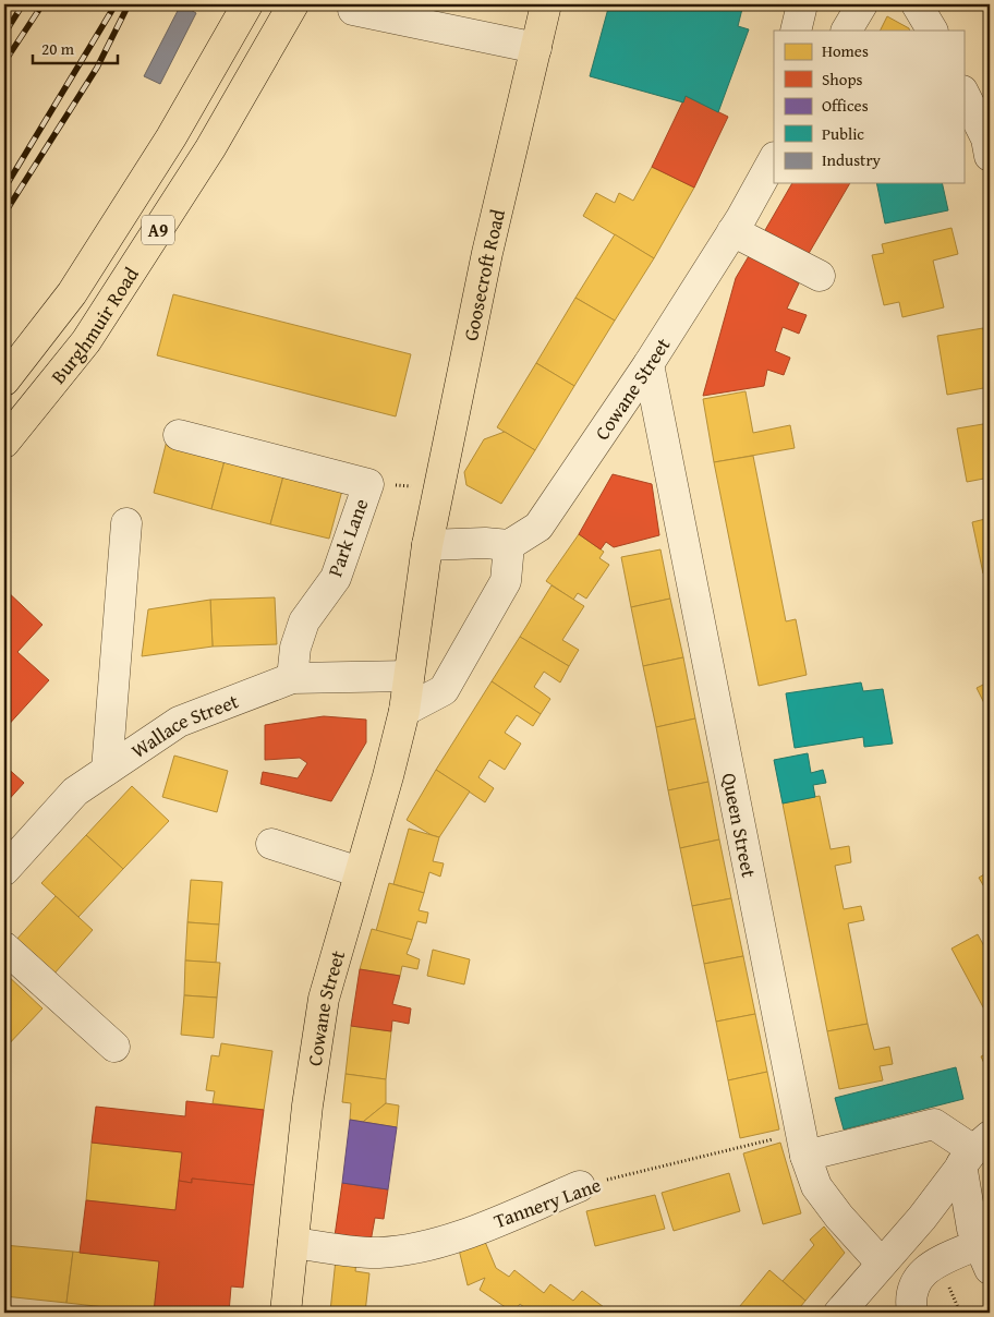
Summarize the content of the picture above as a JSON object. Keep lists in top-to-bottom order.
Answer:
{
  "streets": {
    "main road": [
      "A9",
      "Goosecroft Road",
      "Burghmuir Road",
      "Cowane Street"
    ],
    "street": [
      "Park Lane",
      "Wallace Street",
      "Queen Street",
      "Tannery Lane"
    ]
  },
  "crossings": [
    ["Goosecroft Road", "Cowane Street"],
    ["Cowane Street", "Wallace Street"],
    ["Cowane Street", "Queen Street"],
    ["Cowane Street", "Tannery Lane"],
    ["Park Lane", "Wallace Street"],
    ["Queen Street", "Tannery Lane"]
  ],
  "legend": [
    "Homes",
    "Shops",
    "Offices",
    "Public",
    "Industry"
  ],
  "scale_bar": "20 m"
}
